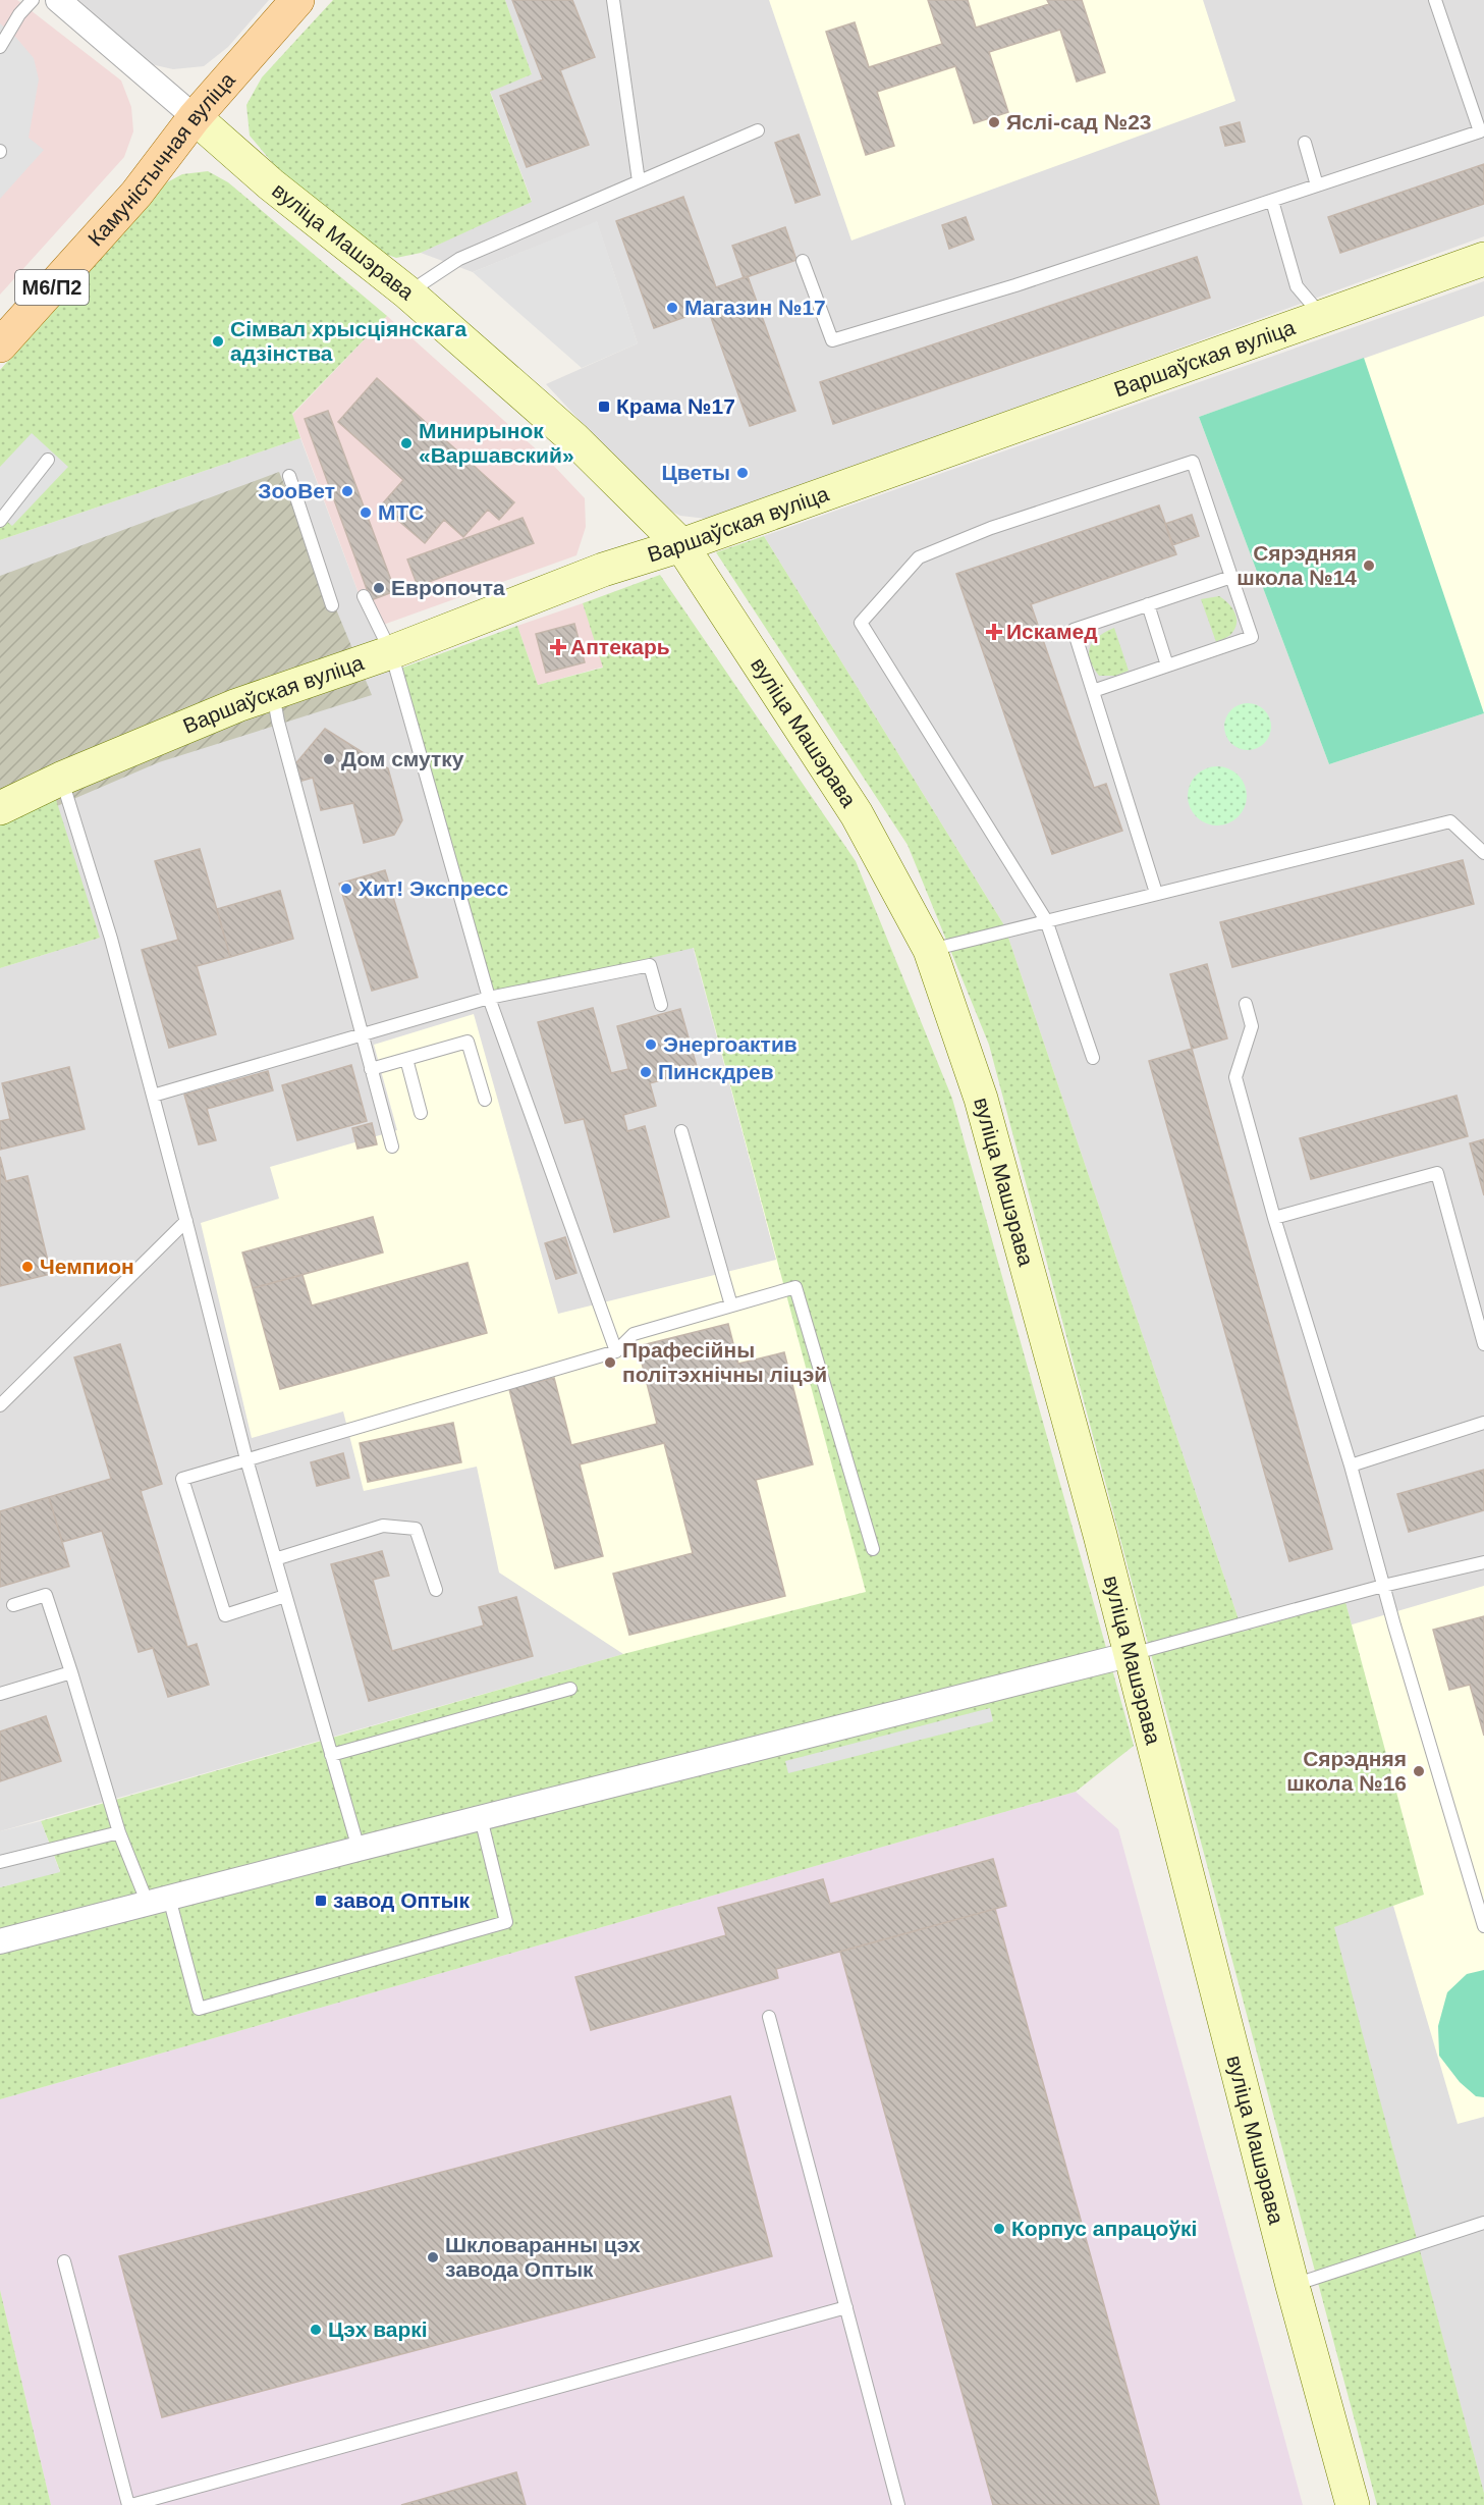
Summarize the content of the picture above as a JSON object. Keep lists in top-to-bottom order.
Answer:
{
  "streets": {
    "main road": ["Камуністычная вуліца", "М6/П2"],
    "street": ["вуліца Машэрава", "Варшаўская вуліца"]
  },
  "crossings": [
    ["Камуністычная вуліца", "вуліца Машэрава"],
    ["вуліца Машэрава", "Варшаўская вуліца"]
  ],
  "places": {
    "other": [
      "Яслі-сад №23",
      "Магазин №17",
      "Сімвал хрысціянскага адзінства",
      "Минирынок «Варшавский»",
      "Цветы",
      "ЗооВет",
      "МТС",
      "Сярэдняя школа №14",
      "Европочта",
      "Дом смутку",
      "Хит! Экспресс",
      "Энергоактив",
      "Пинскдрев",
      "Чемпион",
      "Прафесійны політэхнічны ліцэй",
      "Сярэдняя школа №16",
      "Корпус апрацоўкі",
      "Шкловаранны цэх завода Оптык",
      "Цэх варкі"
    ],
    "transit": ["Крама №17", "завод Оптык"],
    "health": ["Искамед", "Аптекарь"]
  }
}
